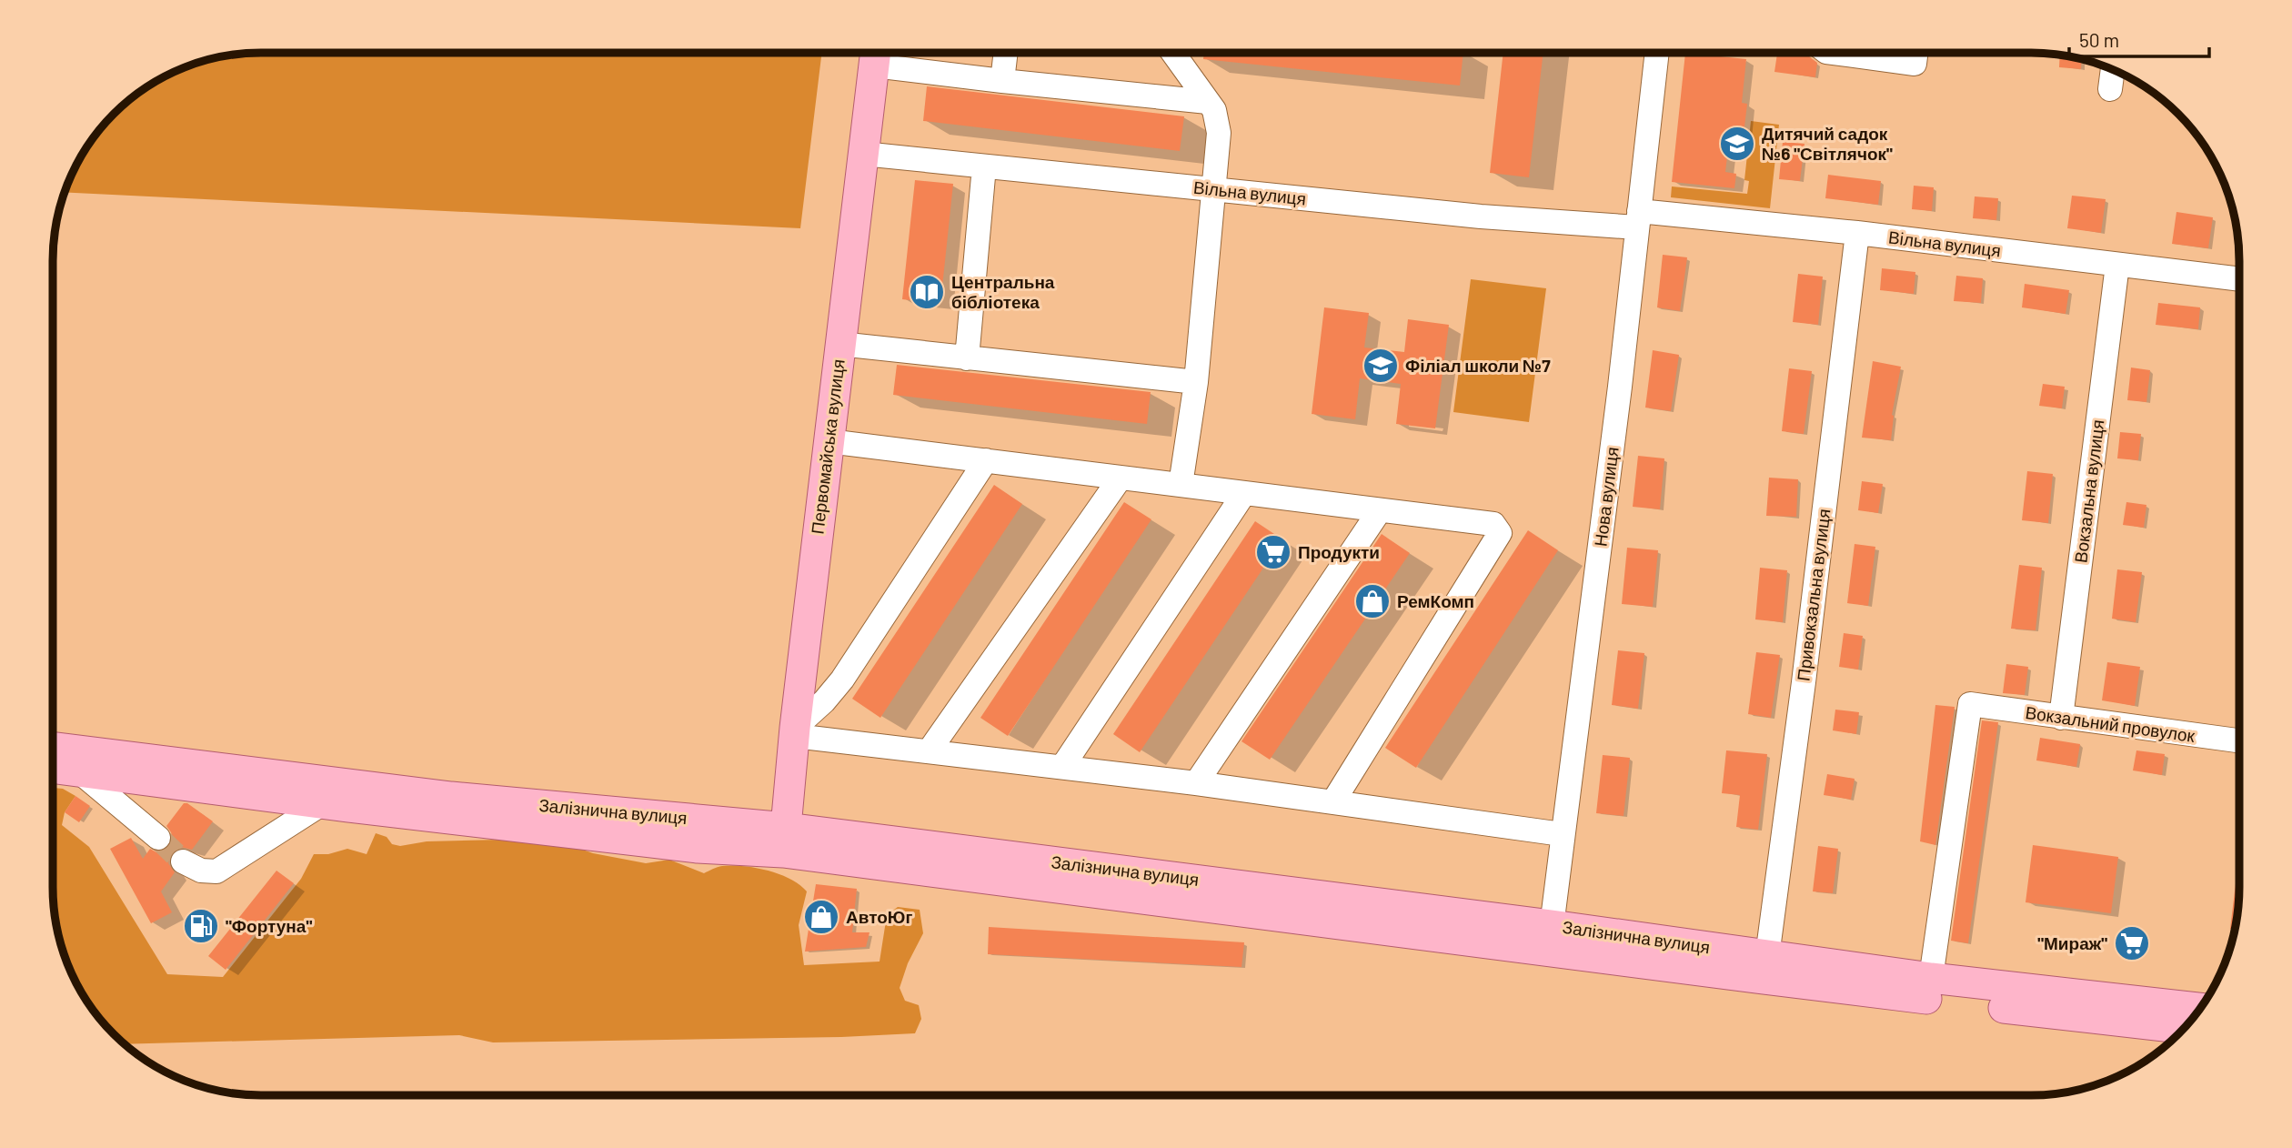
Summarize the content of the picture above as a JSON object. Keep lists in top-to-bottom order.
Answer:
{
  "streets": {
    "main road": ["Первомайська вулиця", "Залізнична вулиця"],
    "street": [
      "Вільна вулиця",
      "Вокзальна вулиця",
      "Нова вулиця",
      "Привокзальна вулиця",
      "Вокзальний провулок"
    ]
  },
  "crossings": [
    ["Вільна вулиця", "Первомайська вулиця"],
    ["Вільна вулиця", "Вокзальна вулиця"],
    ["Вільна вулиця", "Нова вулиця"],
    ["Вільна вулиця", "Привокзальна вулиця"],
    ["Первомайська вулиця", "Залізнична вулиця"],
    ["Вокзальна вулиця", "Вокзальний провулок"],
    ["Нова вулиця", "Залізнична вулиця"],
    ["Привокзальна вулиця", "Залізнична вулиця"],
    ["Вокзальний провулок", "Залізнична вулиця"]
  ],
  "places": {
    "school or university": ["Дитячий садок №6 \"Світлячок\"", "Філіал школи №7"],
    "library": ["Центральна бібліотека"],
    "supermarket": ["Продукти", "\"Мираж\""],
    "shop": ["РемКомп", "АвтоЮг"],
    "fuel station": ["\"Фортуна\""]
  },
  "scale_bar": "50 m"
}
